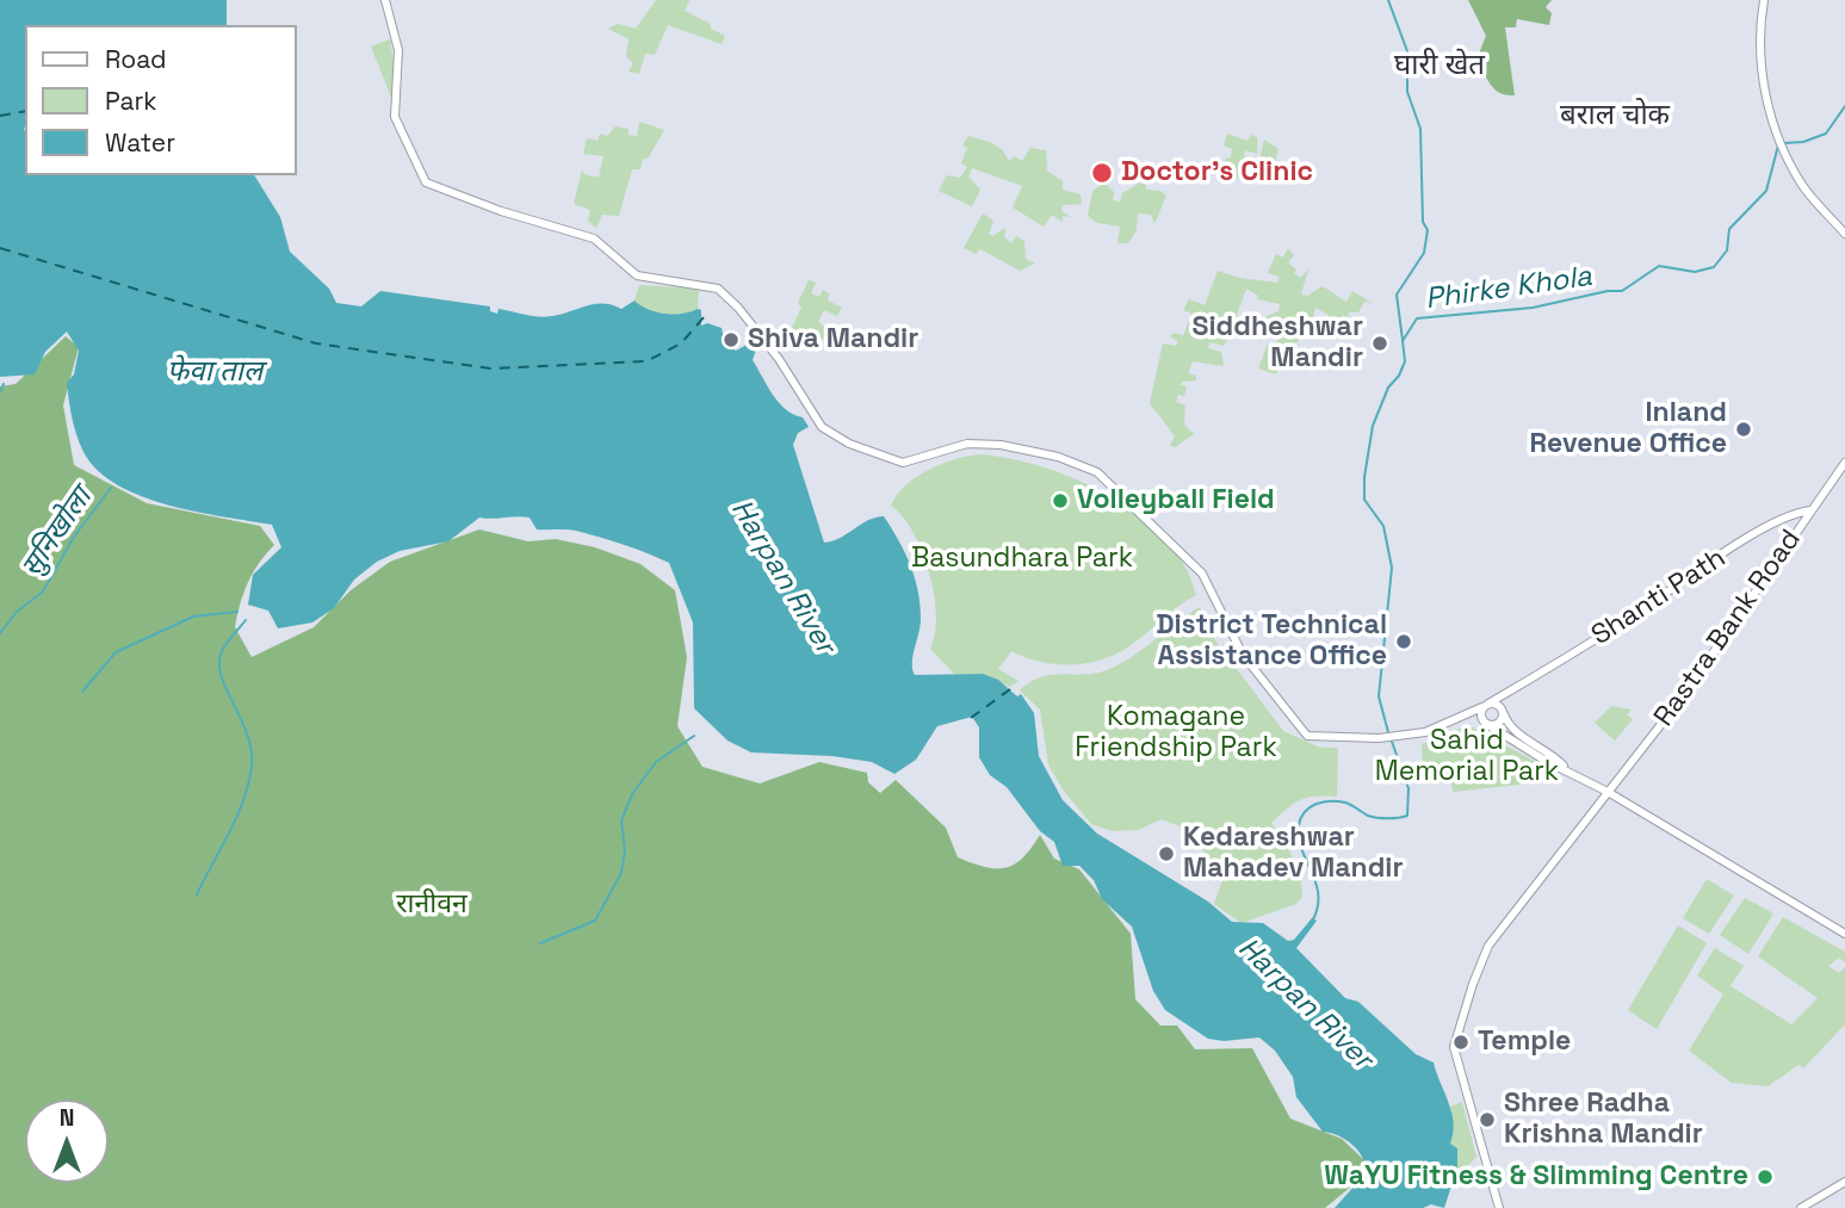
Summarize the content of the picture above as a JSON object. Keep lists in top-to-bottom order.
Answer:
{
  "streets": {
    "main road": ["Shanti Path", "Rastra Bank Road"]
  },
  "crossings": [
    ["Shanti Path", "Rastra Bank Road"]
  ],
  "districts": ["घारी खेत", "बराल चोक"],
  "water": [
    "Phirke Khola",
    "फेवा ताल",
    "सुनिखोला",
    "Harpan River"
  ],
  "parks": [
    "Basundhara Park",
    "Komagane Friendship Park",
    "Sahid Memorial Park",
    "रानीवन"
  ],
  "places": [
    "Doctor's Clinic",
    "Shiva Mandir",
    "Siddheshwar Mandir",
    "Inland Revenue Office",
    "Volleyball Field",
    "District Technical Assistance Office",
    "Kedareshwar Mahadev Mandir",
    "Temple",
    "Shree Radha Krishna Mandir",
    "WaYU Fitness & Slimming Centre"
  ],
  "legend": ["Road", "Park", "Water"],
  "north": "top"
}
